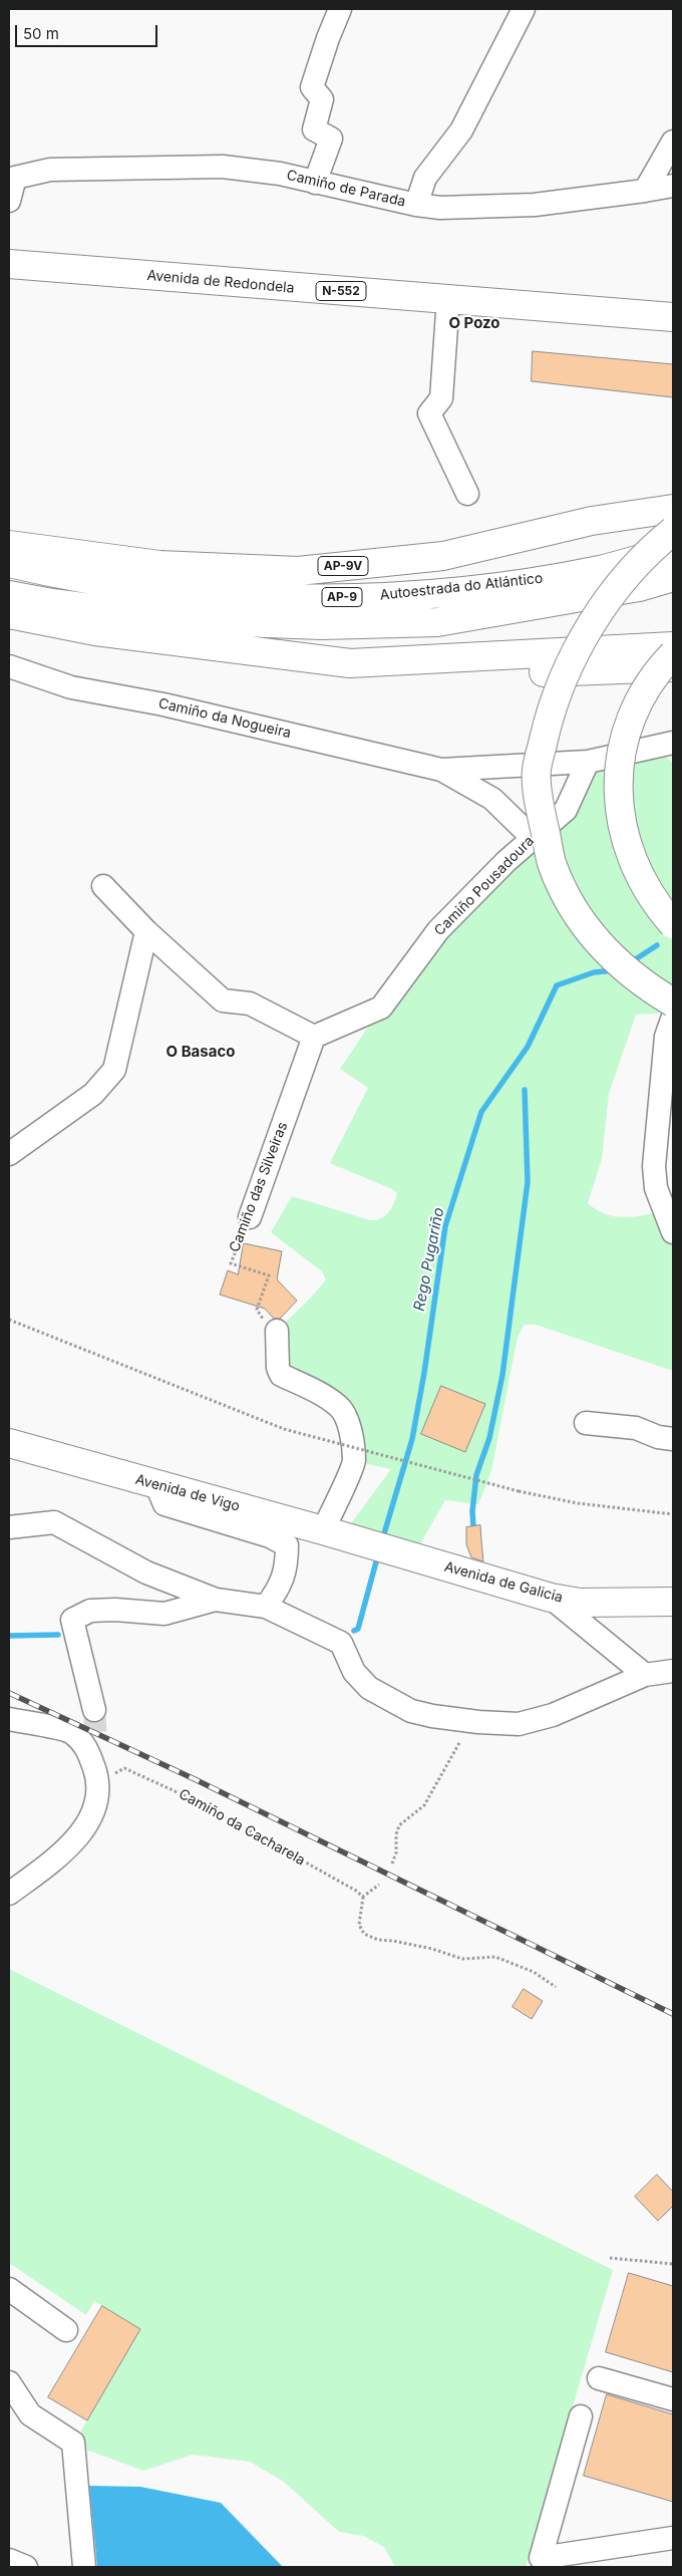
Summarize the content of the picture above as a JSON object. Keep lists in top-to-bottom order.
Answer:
{
  "streets": {
    "main road": [
      "Avenida de Redondela",
      "N-552",
      "AP-9V",
      "Autoestrada do Atlántico",
      "AP-9",
      "Avenida de Vigo",
      "Avenida de Galicia"
    ],
    "street": [
      "Camiño de Parada",
      "Camiño da Nogueira",
      "Camiño Pousadoura",
      "Camiño das Silveiras"
    ],
    "path": ["Camiño da Cacharela"]
  },
  "crossings": [
    ["Camiño da Nogueira", "Camiño Pousadoura"],
    ["Camiño Pousadoura", "Camiño das Silveiras"],
    ["Avenida de Vigo", "Avenida de Galicia"]
  ],
  "districts": ["O Pozo", "O Basaco"],
  "water": ["Rego Pugariño"],
  "scale_bar": "50 m"
}
